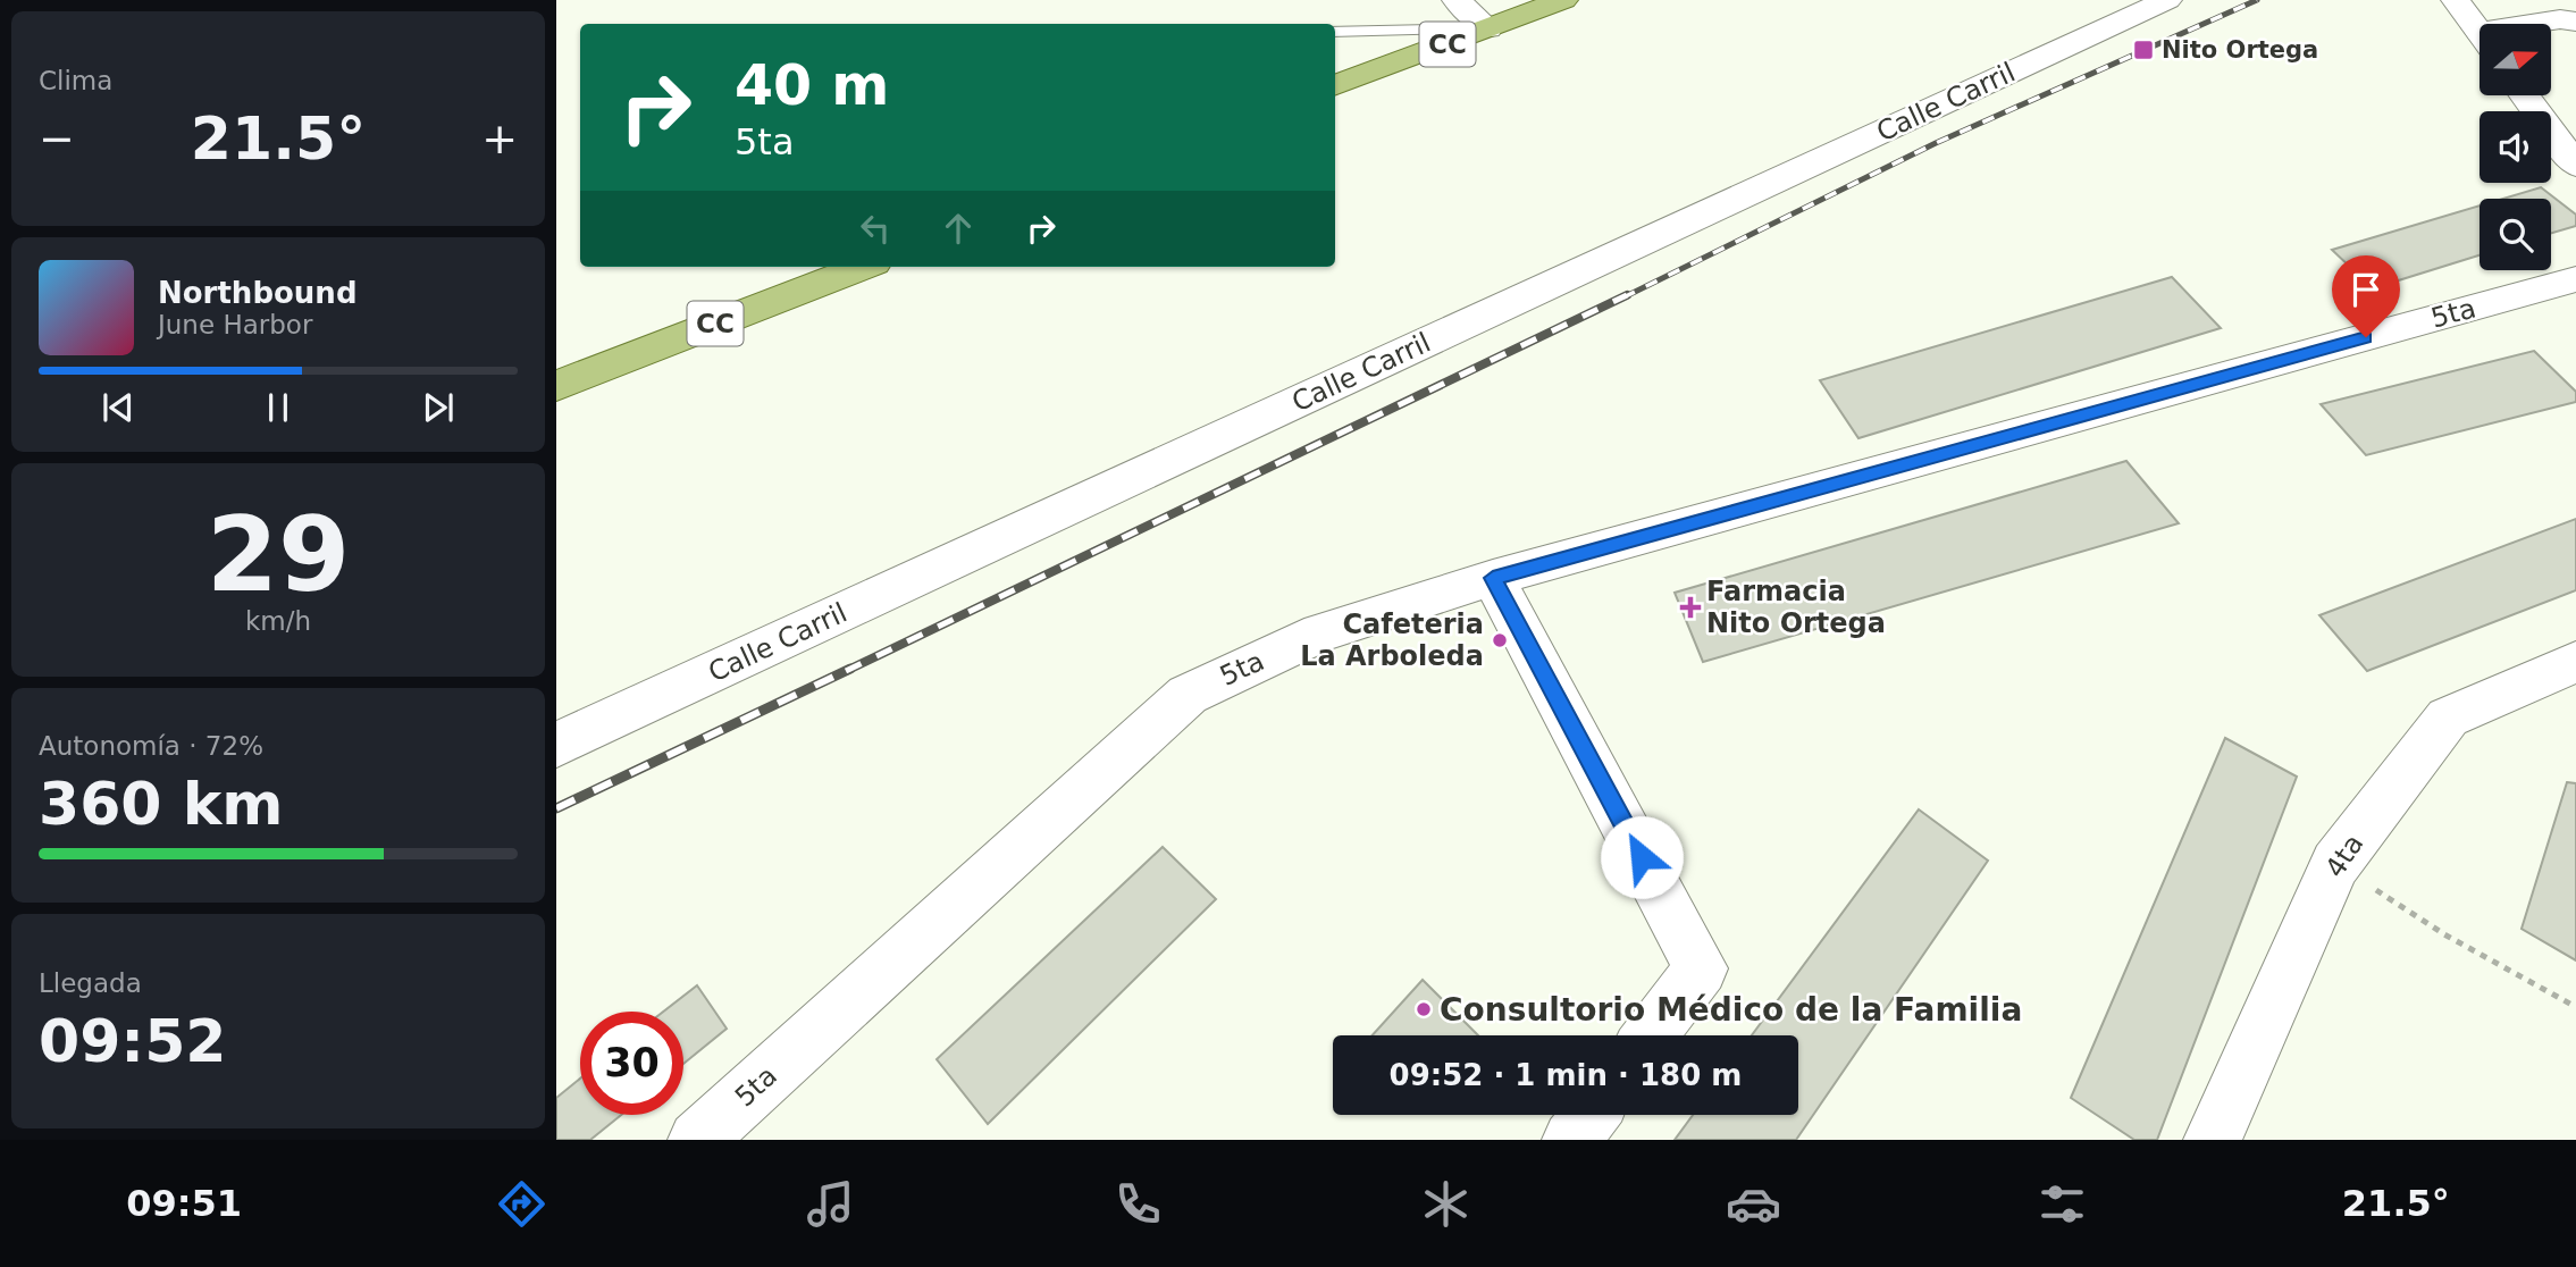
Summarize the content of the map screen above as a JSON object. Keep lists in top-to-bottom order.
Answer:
{
  "streets": {
    "main road": ["CC"],
    "street": ["Calle Carril", "5ta", "4ta"]
  },
  "places": {
    "transit": ["Nito Ortega"],
    "health": ["Farmacia Nito Ortega"],
    "other": ["Cafeteria La Arboleda", "Consultorio Médico de la Familia"]
  },
  "north": "right",
  "page": {
    "tile": [
      "Clima",
      ["29", "km/h"],
      ["Autonomía · 72%", "360 km"],
      ["Llegada", "09:52"]
    ],
    "turn": ["40 m", "5ta"],
    "heat": ["−", "21.5°", "+"],
    "song": ["Northbound", "June Harbor"],
    "limit": "30",
    "trip": "09:52 · 1 min · 180 m",
    "tabs": ["09:51", "21.5°"]
  }
}
